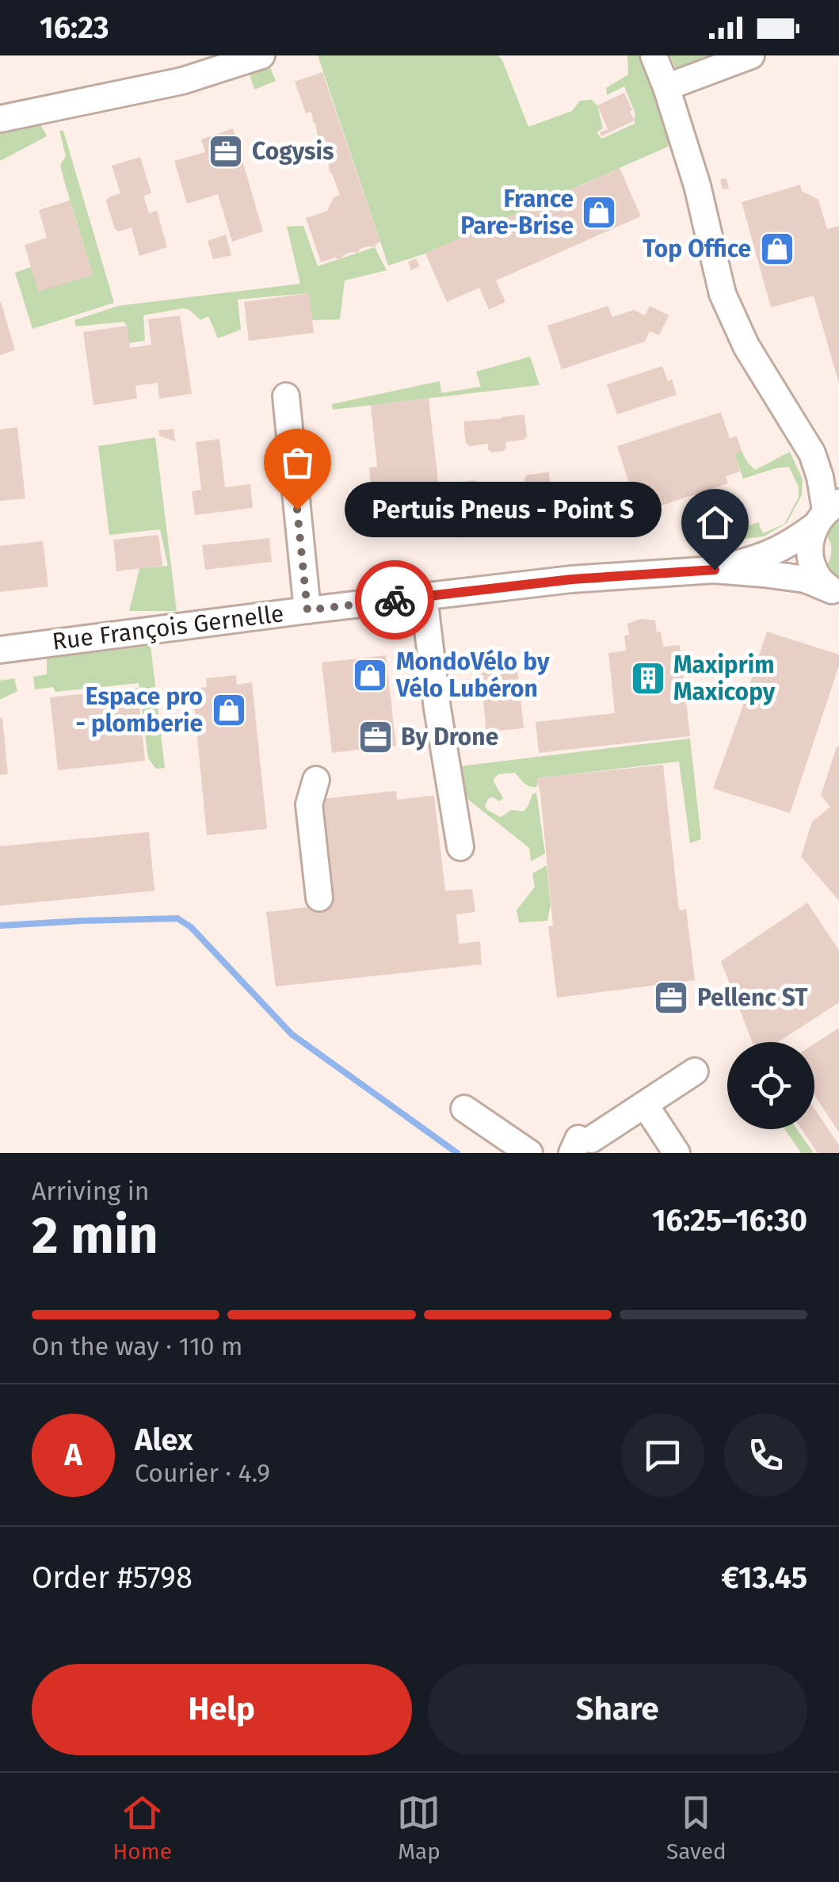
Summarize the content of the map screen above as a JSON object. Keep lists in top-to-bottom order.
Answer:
{
  "streets": {
    "street": ["Rue François Gernelle"]
  },
  "places": {
    "office": ["Cogysis", "By Drone", "Pellenc ST"],
    "shop": [
      "France Pare-Brise",
      "Top Office",
      "MondoVélo by Vélo Lubéron",
      "Espace pro - plomberie"
    ],
    "other": ["Pertuis Pneus - Point S"],
    "building": ["Maxiprim Maxicopy"]
  },
  "page": {
    "status": "16:23",
    "bubble": "Pertuis Pneus - Point S",
    "heading": ["2 min", "Arriving in", "16:25–16:30"],
    "panel": [
      "Alex",
      "Courier · 4.9",
      "Order #5798",
      "€13.45"
    ],
    "bar": "On the way · 110 m",
    "round": "A",
    "buttons": ["Help", "Share"],
    "tabs": ["Home", "Map", "Saved"]
  }
}
